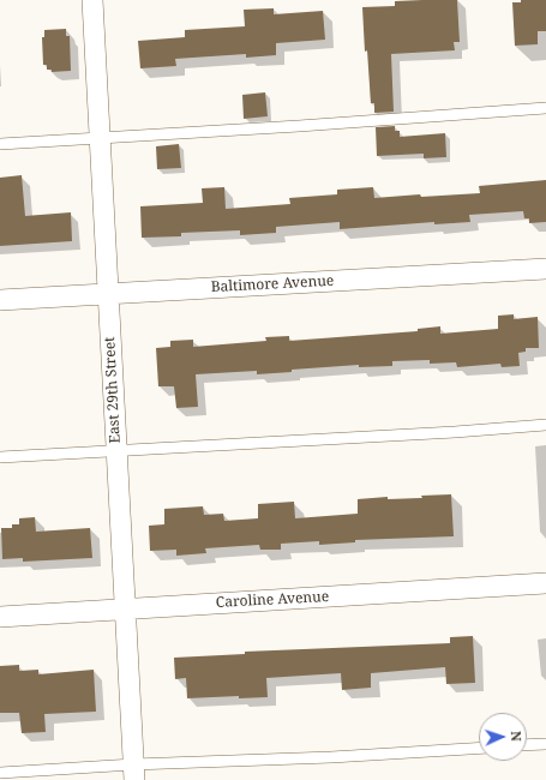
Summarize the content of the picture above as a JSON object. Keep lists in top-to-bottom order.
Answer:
{
  "streets": {
    "street": ["Baltimore Avenue", "East 29th Street", "Caroline Avenue"]
  },
  "crossings": [
    ["Baltimore Avenue", "East 29th Street"],
    ["East 29th Street", "Caroline Avenue"]
  ],
  "north": "right"
}
